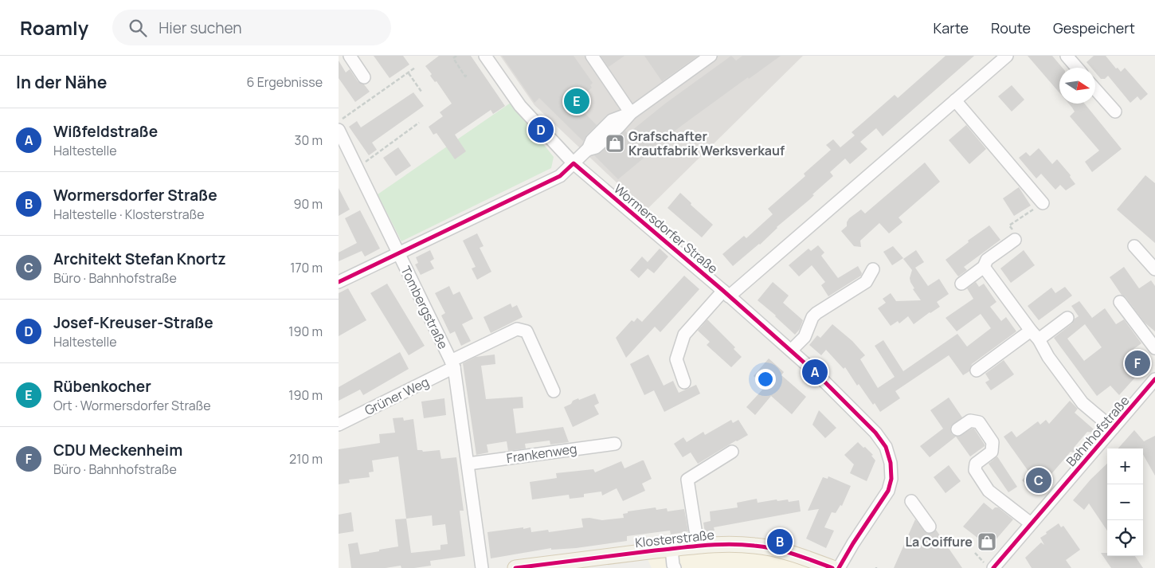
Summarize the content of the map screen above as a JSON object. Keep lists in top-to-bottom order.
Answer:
{
  "streets": {
    "main road": ["Klosterstraße"],
    "street": [
      "Wormersdorfer Straße",
      "Tombergstraße",
      "Grüner Weg",
      "Bahnhofstraße",
      "Frankenweg"
    ]
  },
  "crossings": [
    ["Tombergstraße", "Grüner Weg"],
    ["Tombergstraße", "Frankenweg"]
  ],
  "places": {
    "shop": ["Grafschafter Krautfabrik Werksverkauf", "La Coiffure"]
  },
  "north": "right",
  "page": {
    "header": "Roamly",
    "search": "Hier suchen",
    "nav": ["Karte", "Route", "Gespeichert"],
    "heading": ["In der Nähe", "6 Ergebnisse"],
    "pins": [
      "E",
      "D",
      "F",
      "A",
      "C",
      "B"
    ],
    "list": [
      {
        "mark": "A",
        "name": "Wißfeldstraße",
        "note": "Haltestelle",
        "value": "30 m"
      },
      {
        "mark": "B",
        "name": "Wormersdorfer Straße",
        "note": "Haltestelle · Klosterstraße",
        "value": "90 m"
      },
      {
        "mark": "C",
        "name": "Architekt Stefan Knortz",
        "note": "Büro · Bahnhofstraße",
        "value": "170 m"
      },
      {
        "mark": "D",
        "name": "Josef-Kreuser-Straße",
        "note": "Haltestelle",
        "value": "190 m"
      },
      {
        "mark": "E",
        "name": "Rübenkocher",
        "note": "Ort · Wormersdorfer Straße",
        "value": "190 m"
      },
      {
        "mark": "F",
        "name": "CDU Meckenheim",
        "note": "Büro · Bahnhofstraße",
        "value": "210 m"
      }
    ],
    "map_buttons": ["+", "−"]
  }
}
